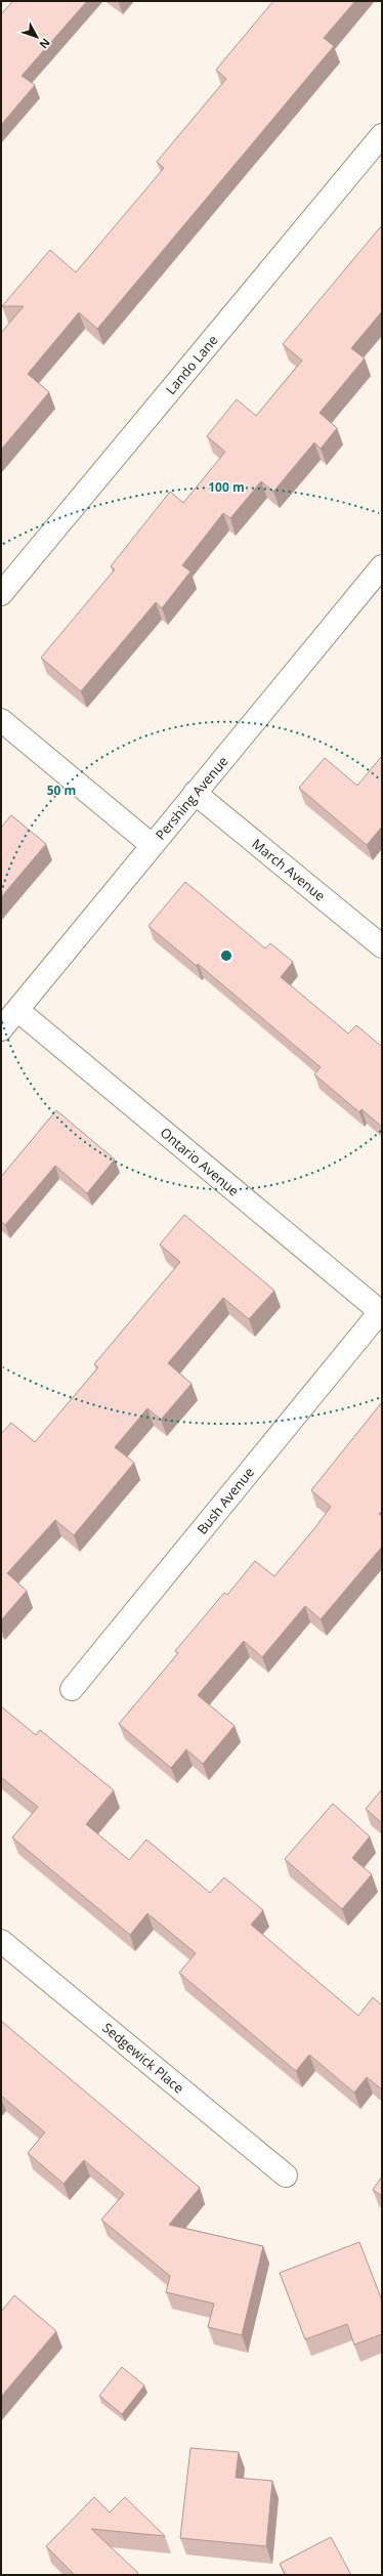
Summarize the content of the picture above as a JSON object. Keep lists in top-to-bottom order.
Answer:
{
  "streets": {
    "street": [
      "Lando Lane",
      "Pershing Avenue",
      "March Avenue",
      "Ontario Avenue",
      "Bush Avenue",
      "Sedgewick Place"
    ]
  },
  "crossings": [
    ["Pershing Avenue", "March Avenue"],
    ["Pershing Avenue", "Ontario Avenue"],
    ["Ontario Avenue", "Bush Avenue"]
  ],
  "north": "bottom right",
  "rings": ["100 m", "50 m"]
}
